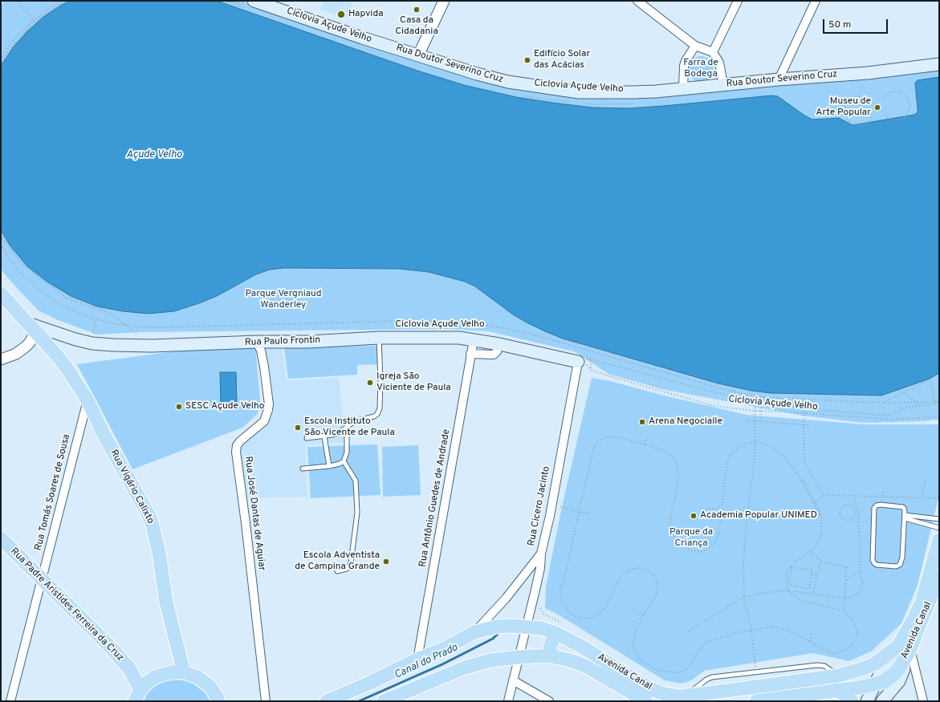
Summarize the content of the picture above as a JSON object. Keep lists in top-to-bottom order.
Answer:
{
  "streets": {
    "main road": [
      "Rua Doutor Severino Cruz",
      "Rua Paulo Frontin",
      "Rua Vigário Calixto",
      "Rua Padre Aristides Ferreira da Cruz",
      "Avenida Canal"
    ],
    "street": [
      "Rua Tomás Soares de Sousa",
      "Rua Antônio Guedes de Andrade",
      "Rua Cicero Jacinto",
      "Rua José Dantas de Aguiar"
    ],
    "path": ["Ciclovia Açude Velho"]
  },
  "crossings": [
    ["Ciclovia Açude Velho", "Rua Paulo Frontin"],
    ["Ciclovia Açude Velho", "Rua Cicero Jacinto"],
    ["Rua Paulo Frontin", "Rua Vigário Calixto"],
    ["Rua Paulo Frontin", "Rua Antônio Guedes de Andrade"],
    ["Rua Paulo Frontin", "Rua Cicero Jacinto"],
    ["Rua Paulo Frontin", "Rua José Dantas de Aguiar"],
    ["Rua Vigário Calixto", "Rua Tomás Soares de Sousa"],
    ["Rua Tomás Soares de Sousa", "Rua Padre Aristides Ferreira da Cruz"],
    ["Rua Antônio Guedes de Andrade", "Avenida Canal"],
    ["Rua Cicero Jacinto", "Avenida Canal"]
  ],
  "water": ["Açude Velho", "Canal do Prado"],
  "parks": ["Farra de Bodega", "Parque Vergniaud Wanderley", "Parque da Criança"],
  "places": [
    "Casa da Cidadania",
    "Hapvida",
    "Edifício Solar das Acácias",
    "Museu de Arte Popular",
    "Igreja São Viciente de Paula",
    "SESC Açude Velho",
    "Arena Negocialle",
    "Escola Instituto São Vicente de Paula",
    "Academia Popular UNIMED",
    "Escola Adventista de Campina Grande"
  ],
  "scale_bar": "50 m"
}
